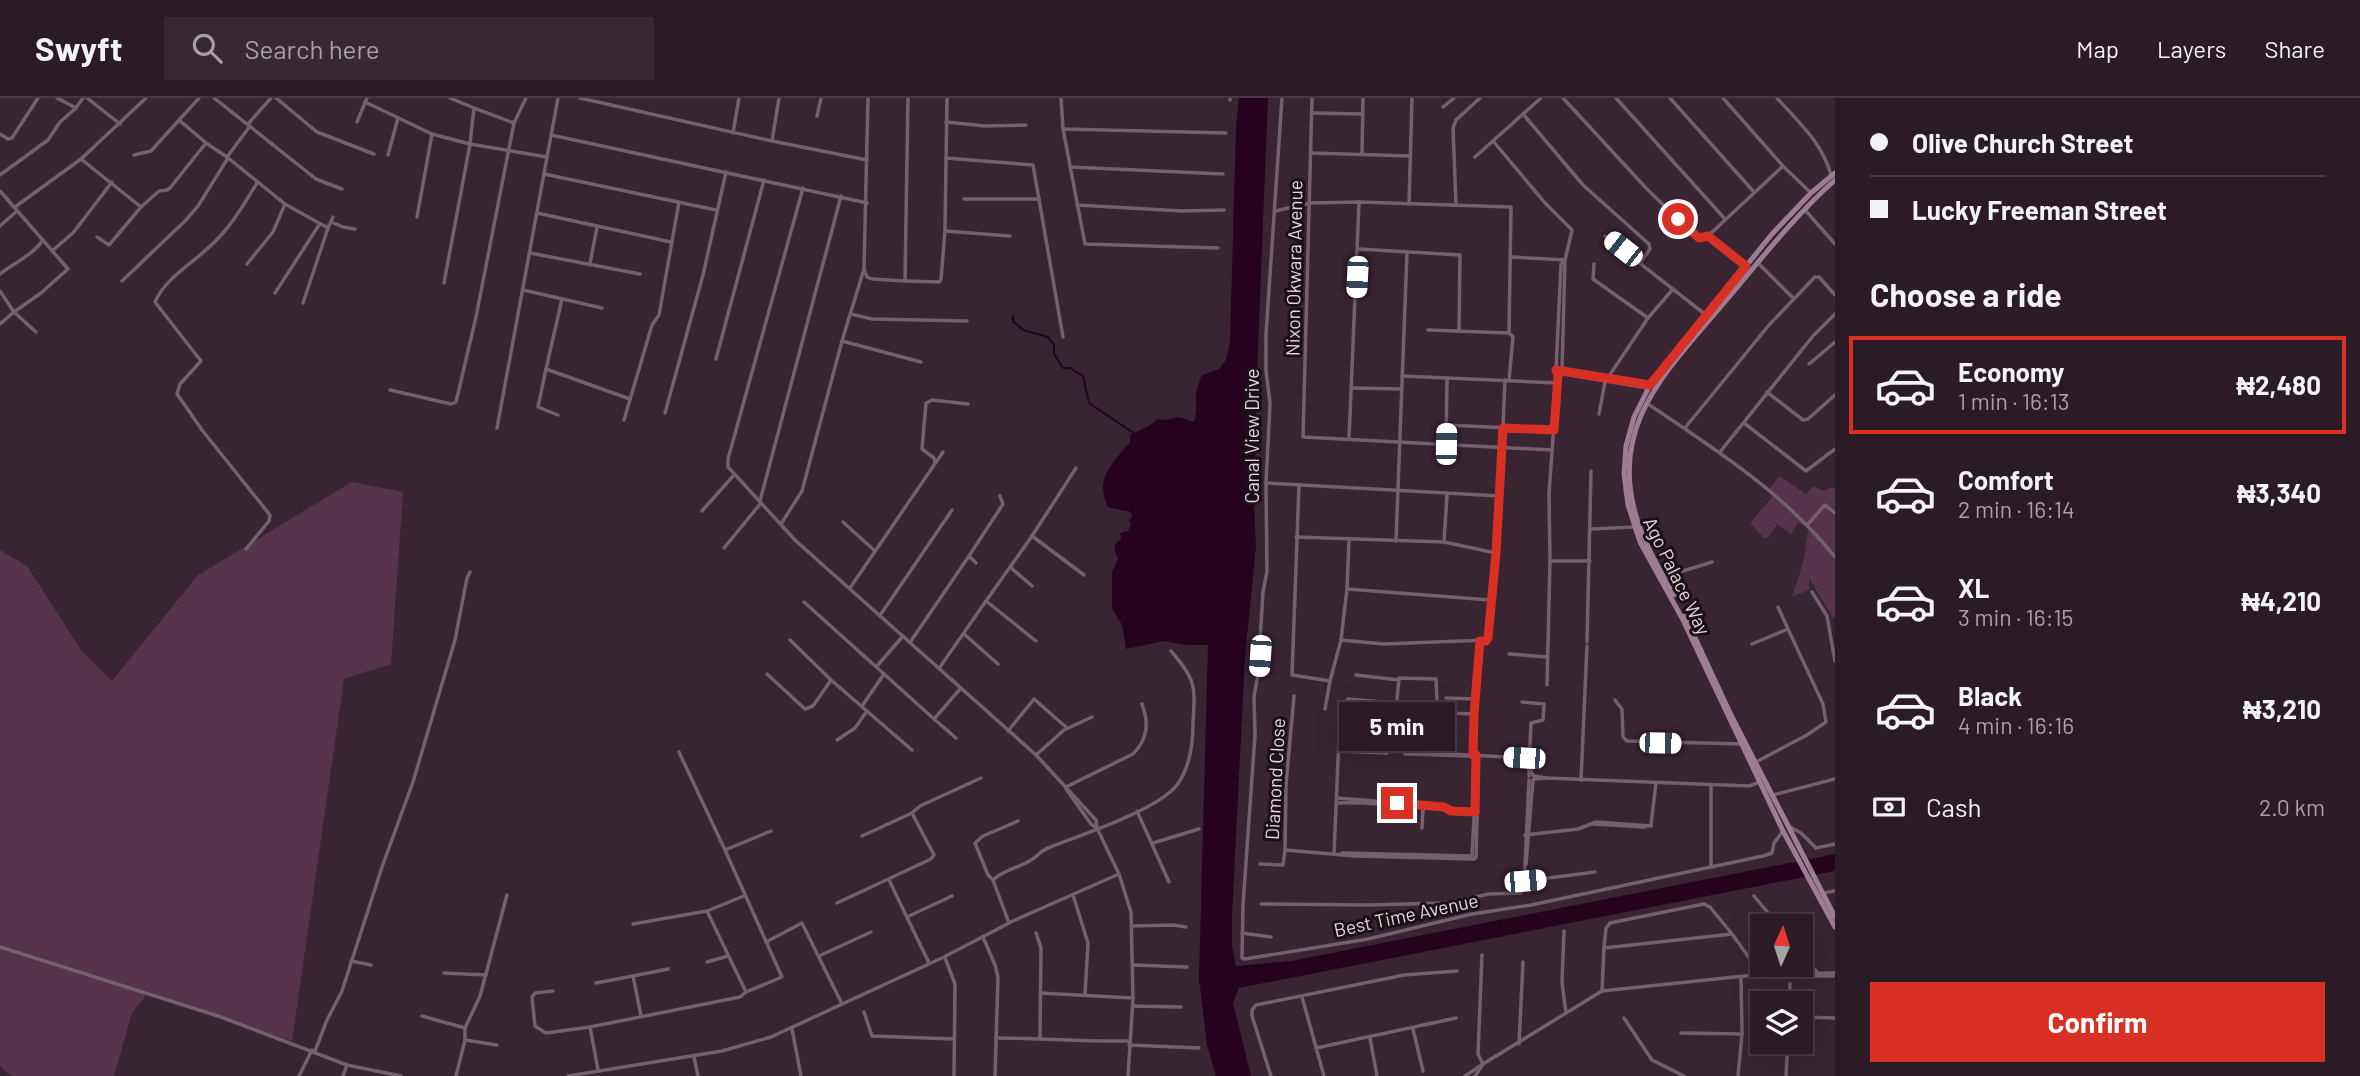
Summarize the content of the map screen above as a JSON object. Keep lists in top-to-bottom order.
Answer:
{
  "streets": {
    "main road": ["Ago Palace Way"],
    "street": [
      "Nixon Okwara Avenue",
      "Canal View Drive",
      "Diamond Close",
      "Best Time Avenue"
    ]
  },
  "crossings": [
    ["Canal View Drive", "Best Time Avenue"],
    ["Ago Palace Way", "Best Time Avenue"]
  ],
  "north": "top",
  "page": {
    "header": "Swyft",
    "search": "Search here",
    "nav": ["Map", "Layers", "Share"],
    "banner": ["Olive Church Street", "Lucky Freeman Street"],
    "heading": "Choose a ride",
    "list": [
      {
        "name": "Economy",
        "note": "1 min · 16:13",
        "value": "₦2,480"
      },
      {
        "name": "Comfort",
        "note": "2 min · 16:14",
        "value": "₦3,340"
      },
      {
        "name": "XL",
        "note": "3 min · 16:15",
        "value": "₦4,210"
      },
      {
        "name": "Black",
        "note": "4 min · 16:16",
        "value": "₦3,210"
      }
    ],
    "bubble": "5 min",
    "pay": ["Cash", "2.0 km"],
    "buttons": "Confirm"
  }
}
